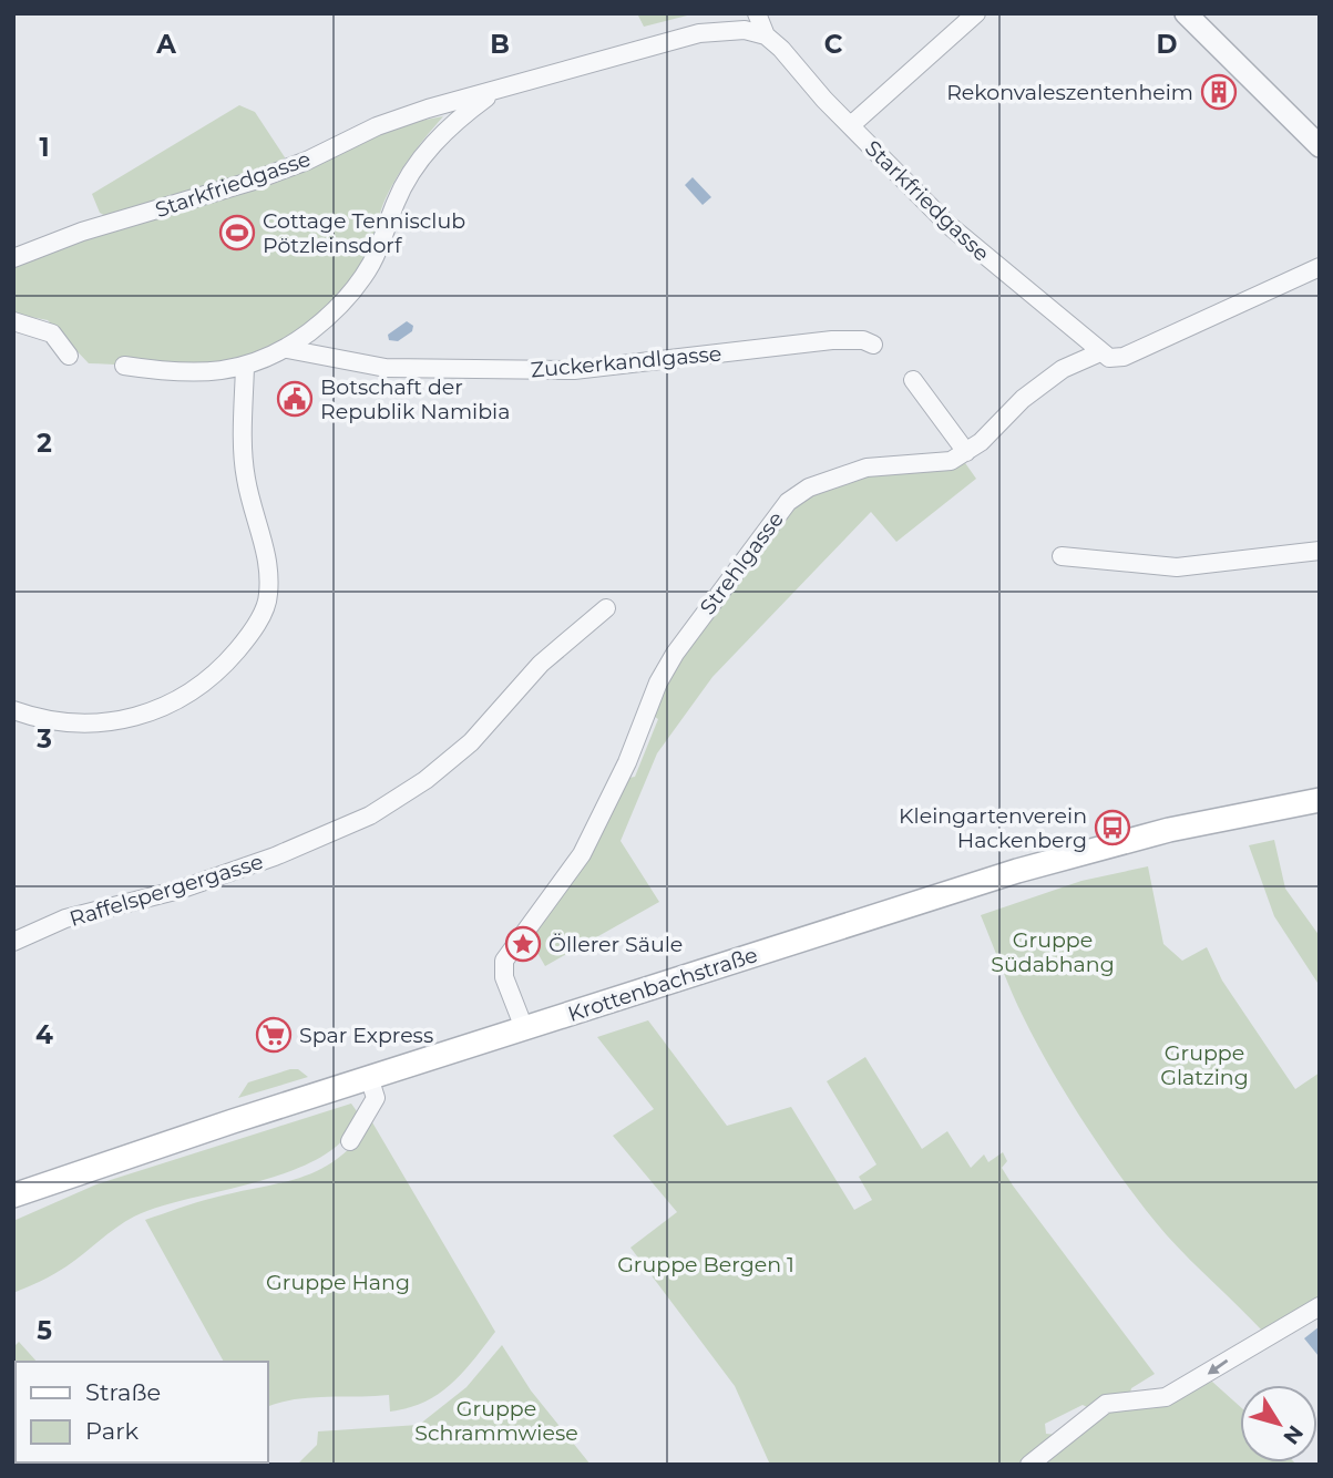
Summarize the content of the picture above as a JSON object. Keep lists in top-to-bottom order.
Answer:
{
  "streets": {
    "main road": ["Krottenbachstraße"],
    "street": [
      "Starkfriedgasse",
      "Zuckerkandlgasse",
      "Strehlgasse",
      "Raffelspergergasse"
    ]
  },
  "crossings": [
    ["Starkfriedgasse", "Zuckerkandlgasse"],
    ["Starkfriedgasse", "Strehlgasse"],
    ["Strehlgasse", "Krottenbachstraße"]
  ],
  "parks": [
    "Gruppe Südabhang",
    "Gruppe Glatzing",
    "Gruppe Bergen 1",
    "Gruppe Hang",
    "Gruppe Schrammwiese"
  ],
  "places": {
    "building": ["Rekonvaleszentenheim"],
    "sports": ["Cottage Tennisclub Pötzleinsdorf"],
    "public building": ["Botschaft der Republik Namibia"],
    "bus stop": ["Kleingartenverein Hackenberg"],
    "place": ["Öllerer Säule"],
    "supermarket": ["Spar Express"]
  },
  "legend": ["Straße", "Park"],
  "north": "bottom right",
  "grid": {
    "columns": [
      "A",
      "B",
      "C",
      "D"
    ],
    "rows": [
      "1",
      "2",
      "3",
      "4",
      "5"
    ]
  }
}
